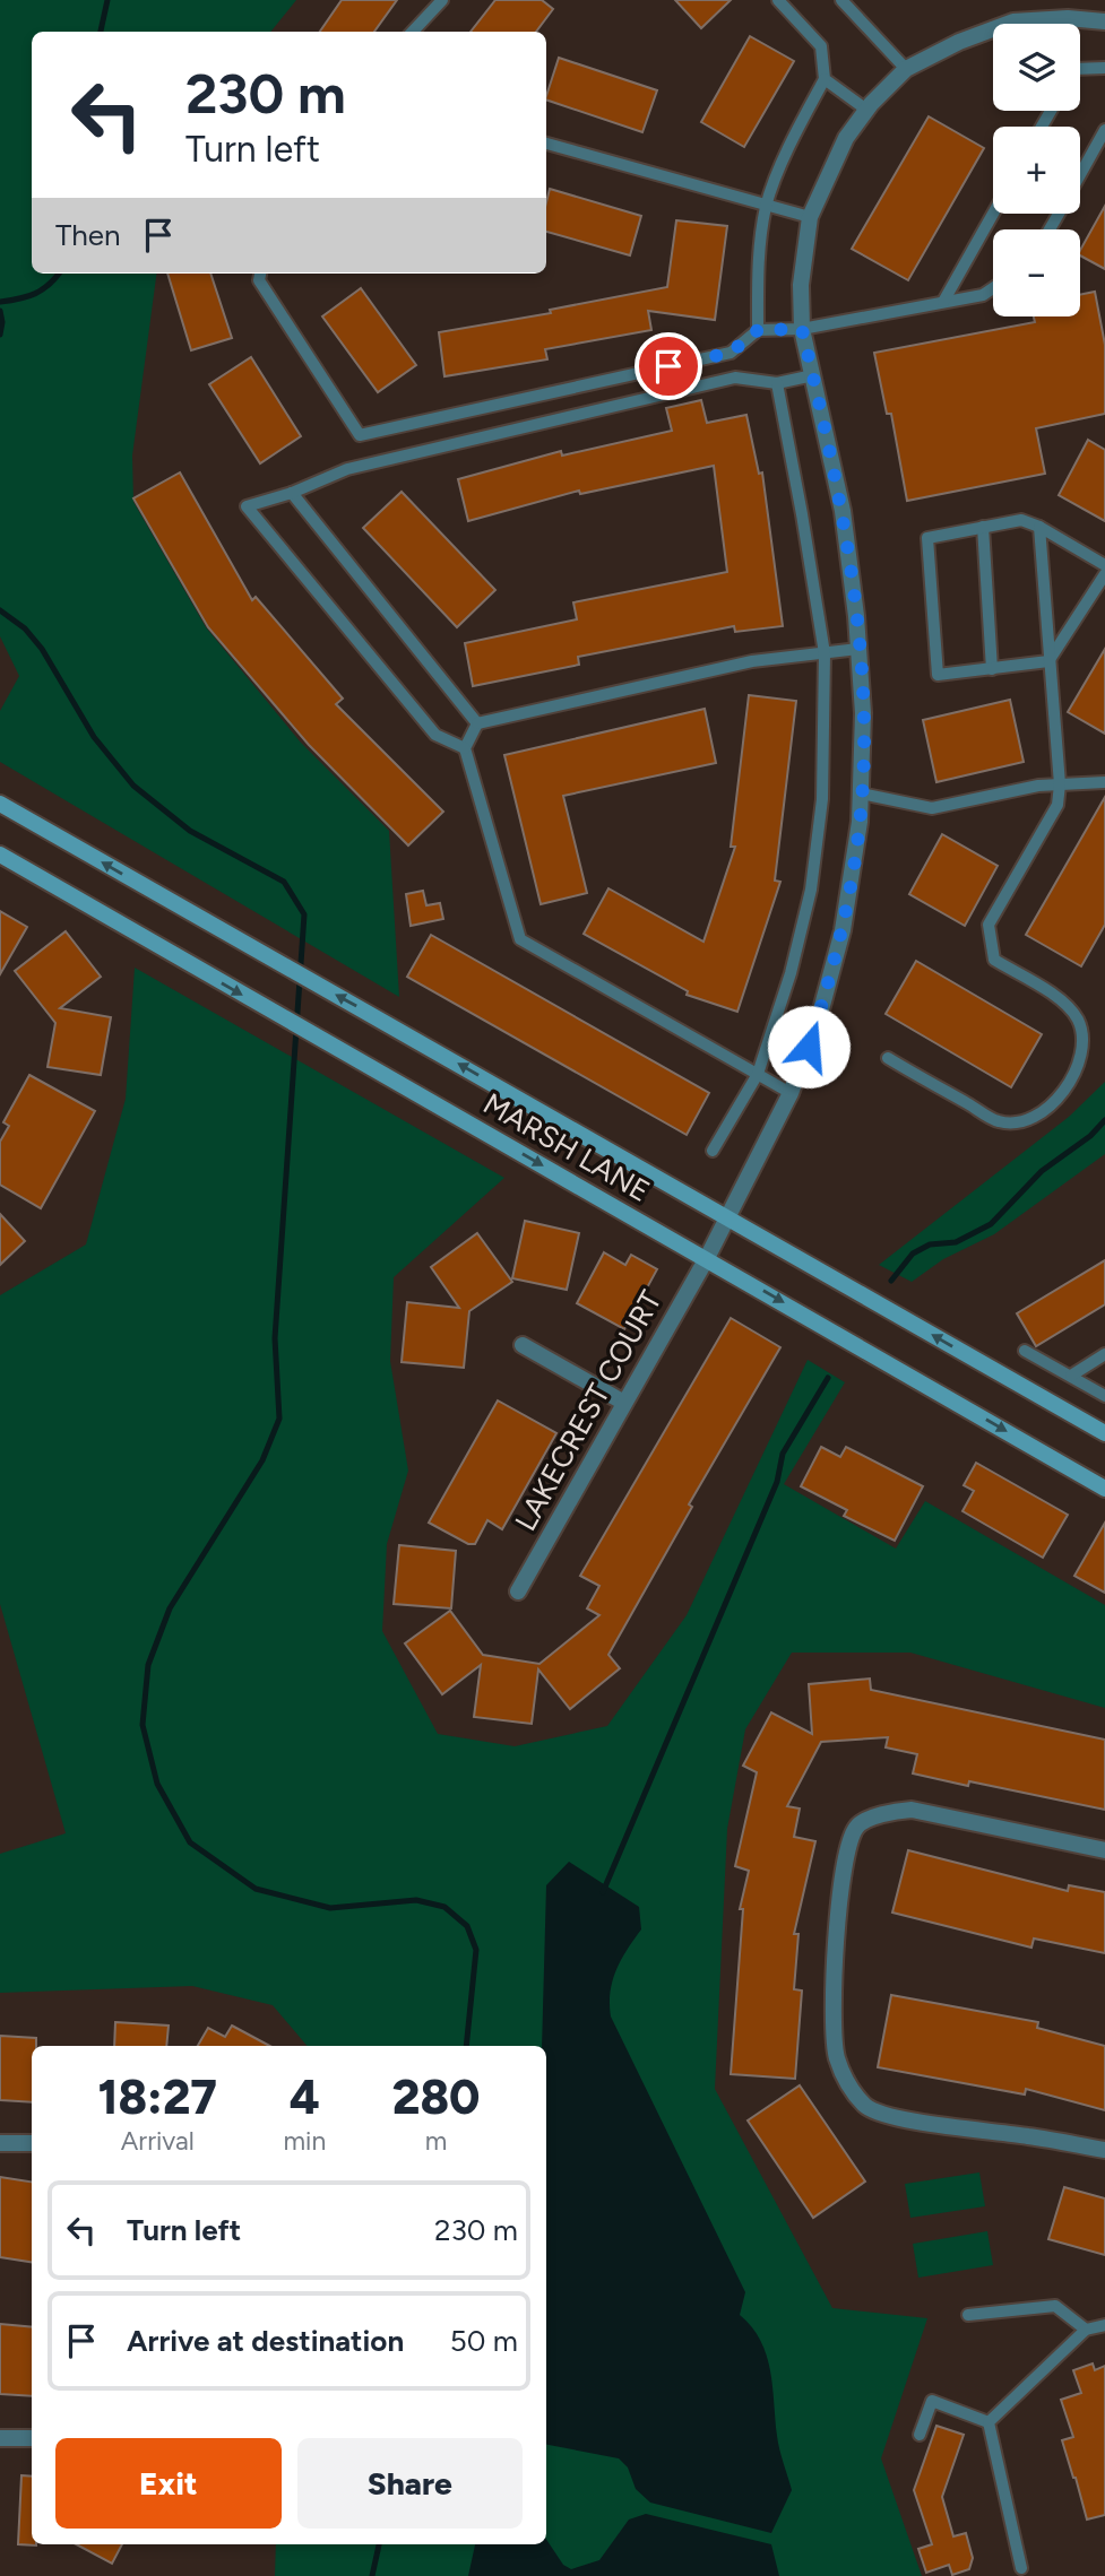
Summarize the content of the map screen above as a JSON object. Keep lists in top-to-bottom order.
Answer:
{
  "streets": {
    "main road": ["MARSH LANE"],
    "street": ["LAKECREST COURT"]
  },
  "crossings": [
    ["MARSH LANE", "LAKECREST COURT"]
  ],
  "page": {
    "map_buttons": ["+", "−"],
    "turn": ["230 m", "Turn left"],
    "then": "Then",
    "eta": [
      "18:27",
      "Arrival",
      "4",
      "min",
      "280",
      "m"
    ],
    "list": [
      {
        "name": "Turn left",
        "value": "230 m"
      },
      {
        "name": "Arrive at destination",
        "value": "50 m"
      }
    ],
    "buttons": ["Exit", "Share"]
  }
}
